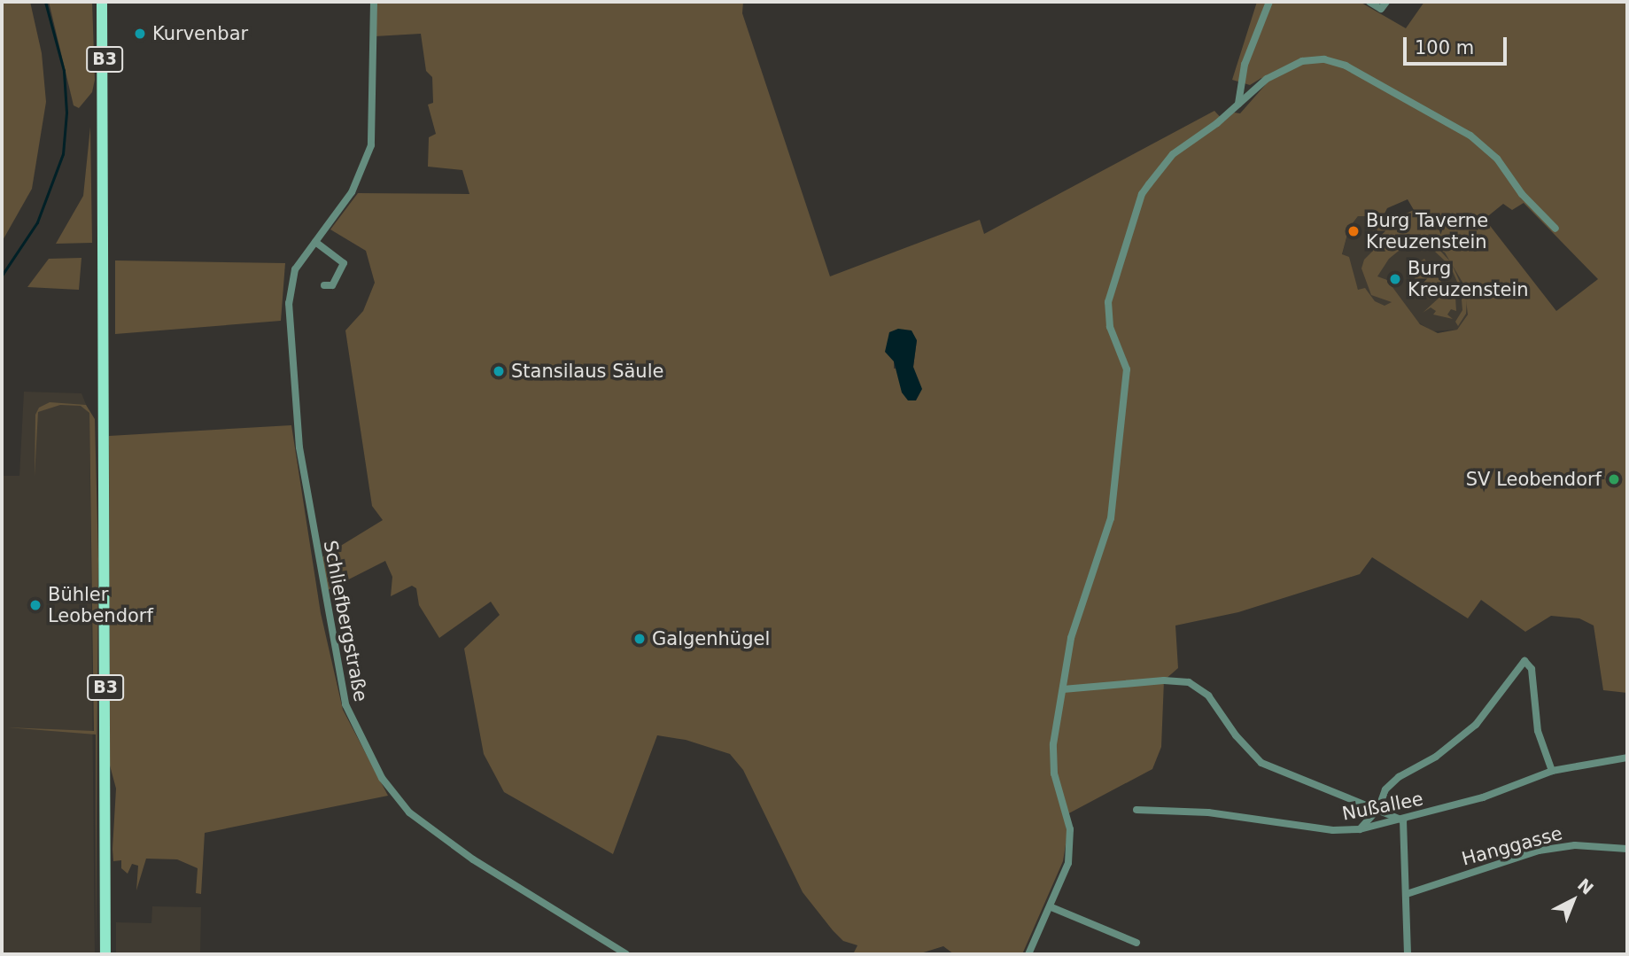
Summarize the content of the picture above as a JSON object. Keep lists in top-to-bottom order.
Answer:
{
  "streets": {
    "main road": ["B3"],
    "street": ["Schliefbergstraße", "Nußallee", "Hanggasse"]
  },
  "places": [
    "Kurvenbar",
    "Burg Taverne Kreuzenstein",
    "Burg Kreuzenstein",
    "Stansilaus Säule",
    "SV Leobendorf",
    "Bühler Leobendorf",
    "Galgenhügel"
  ],
  "scale_bar": "100 m",
  "north": "top right"
}
